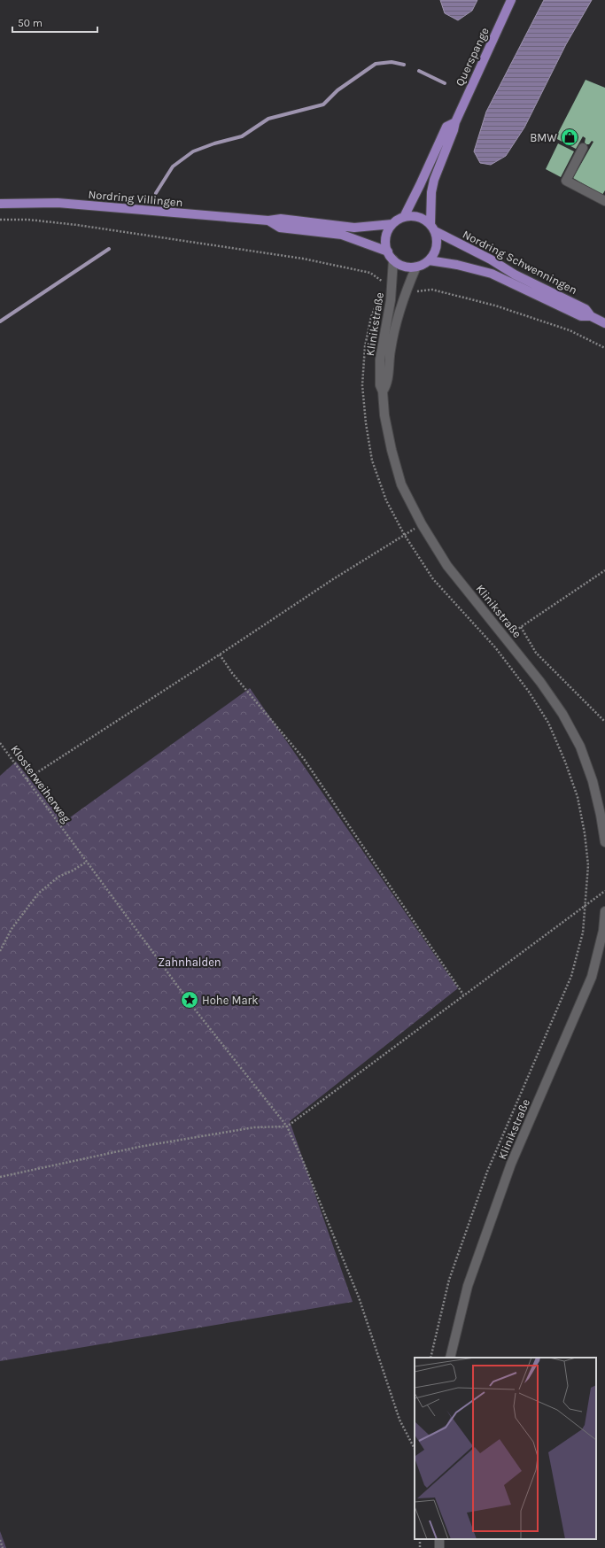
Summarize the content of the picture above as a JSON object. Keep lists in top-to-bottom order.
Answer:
{
  "streets": {
    "main road": ["Querspange", "Nordring Villingen", "Nordring Schwenningen"],
    "street": ["Klinikstraße"],
    "path": ["Klosterweiherweg"]
  },
  "crossings": [
    ["Querspange", "Nordring Villingen"],
    ["Querspange", "Nordring Schwenningen"],
    ["Querspange", "Klinikstraße"],
    ["Nordring Villingen", "Nordring Schwenningen"],
    ["Nordring Villingen", "Klinikstraße"],
    ["Nordring Schwenningen", "Klinikstraße"]
  ],
  "parks": ["Zahnhalden"],
  "places": {
    "shop": ["BMW"],
    "place": ["Hohe Mark"]
  },
  "scale_bar": "50 m"
}
